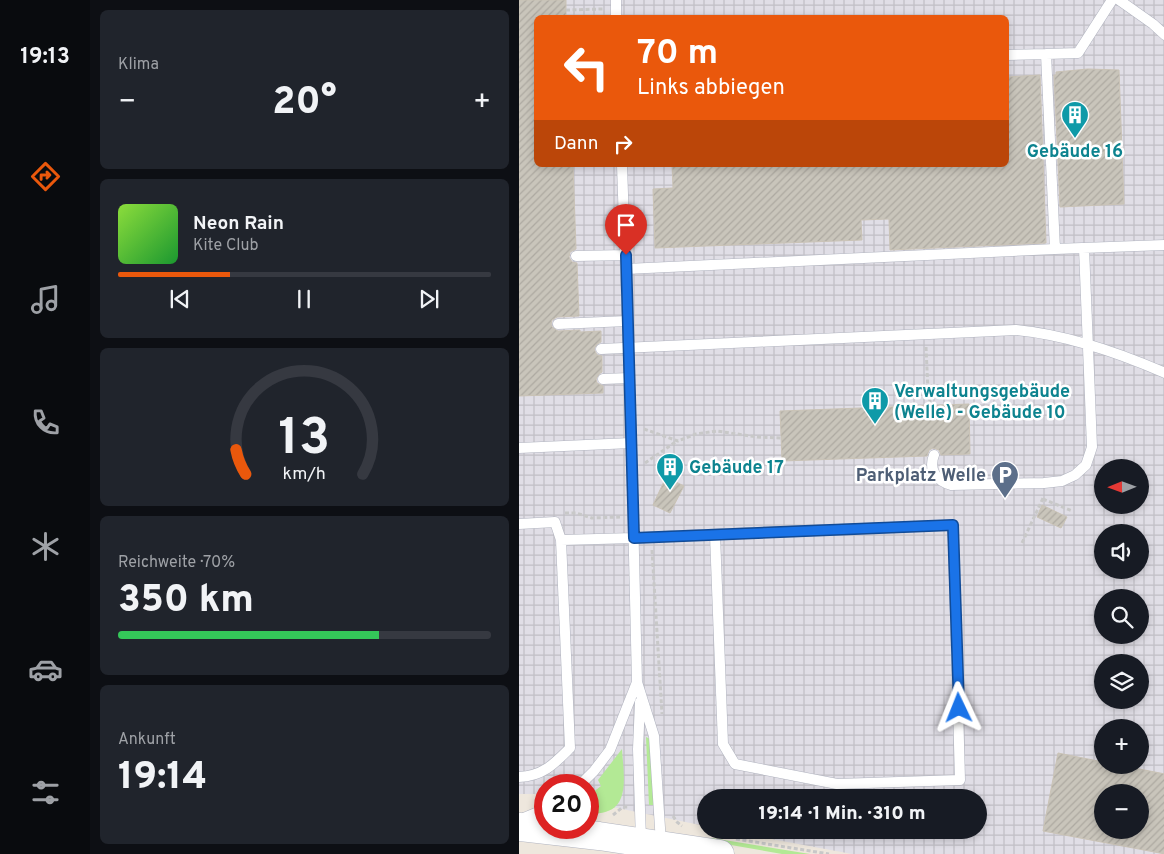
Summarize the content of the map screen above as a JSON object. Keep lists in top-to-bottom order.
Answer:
{
  "places": {
    "building": ["Gebäude 16", "Verwaltungsgebäude (Welle) - Gebäude 10", "Gebäude 17"],
    "parking": ["Parkplatz Welle"]
  },
  "north": "left",
  "page": {
    "tabs": "19:13",
    "tile": [
      "Klima",
      ["Reichweite · 70%", "350 km"],
      ["Ankunft", "19:14"]
    ],
    "turn": ["70 m", "Links abbiegen"],
    "heat": ["−", "20°", "+"],
    "then": "Dann",
    "song": ["Neon Rain", "Kite Club"],
    "map_buttons": ["+", "−"],
    "limit": "20",
    "trip": "19:14 · 1 Min. · 310 m",
    "gauge": ["13", "km/h"]
  }
}
